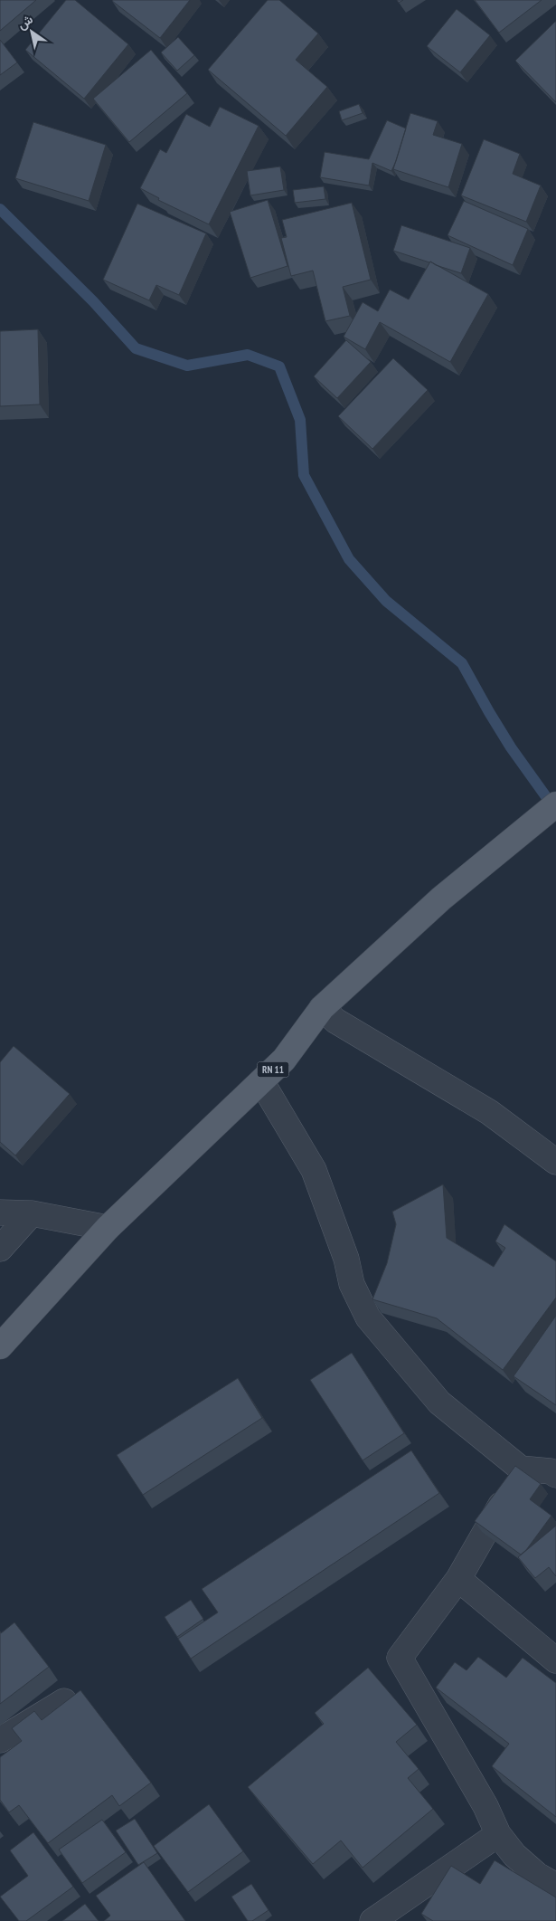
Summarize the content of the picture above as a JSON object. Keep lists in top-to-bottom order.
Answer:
{
  "streets": {
    "main road": ["RN 11"]
  },
  "north": "top left"
}
